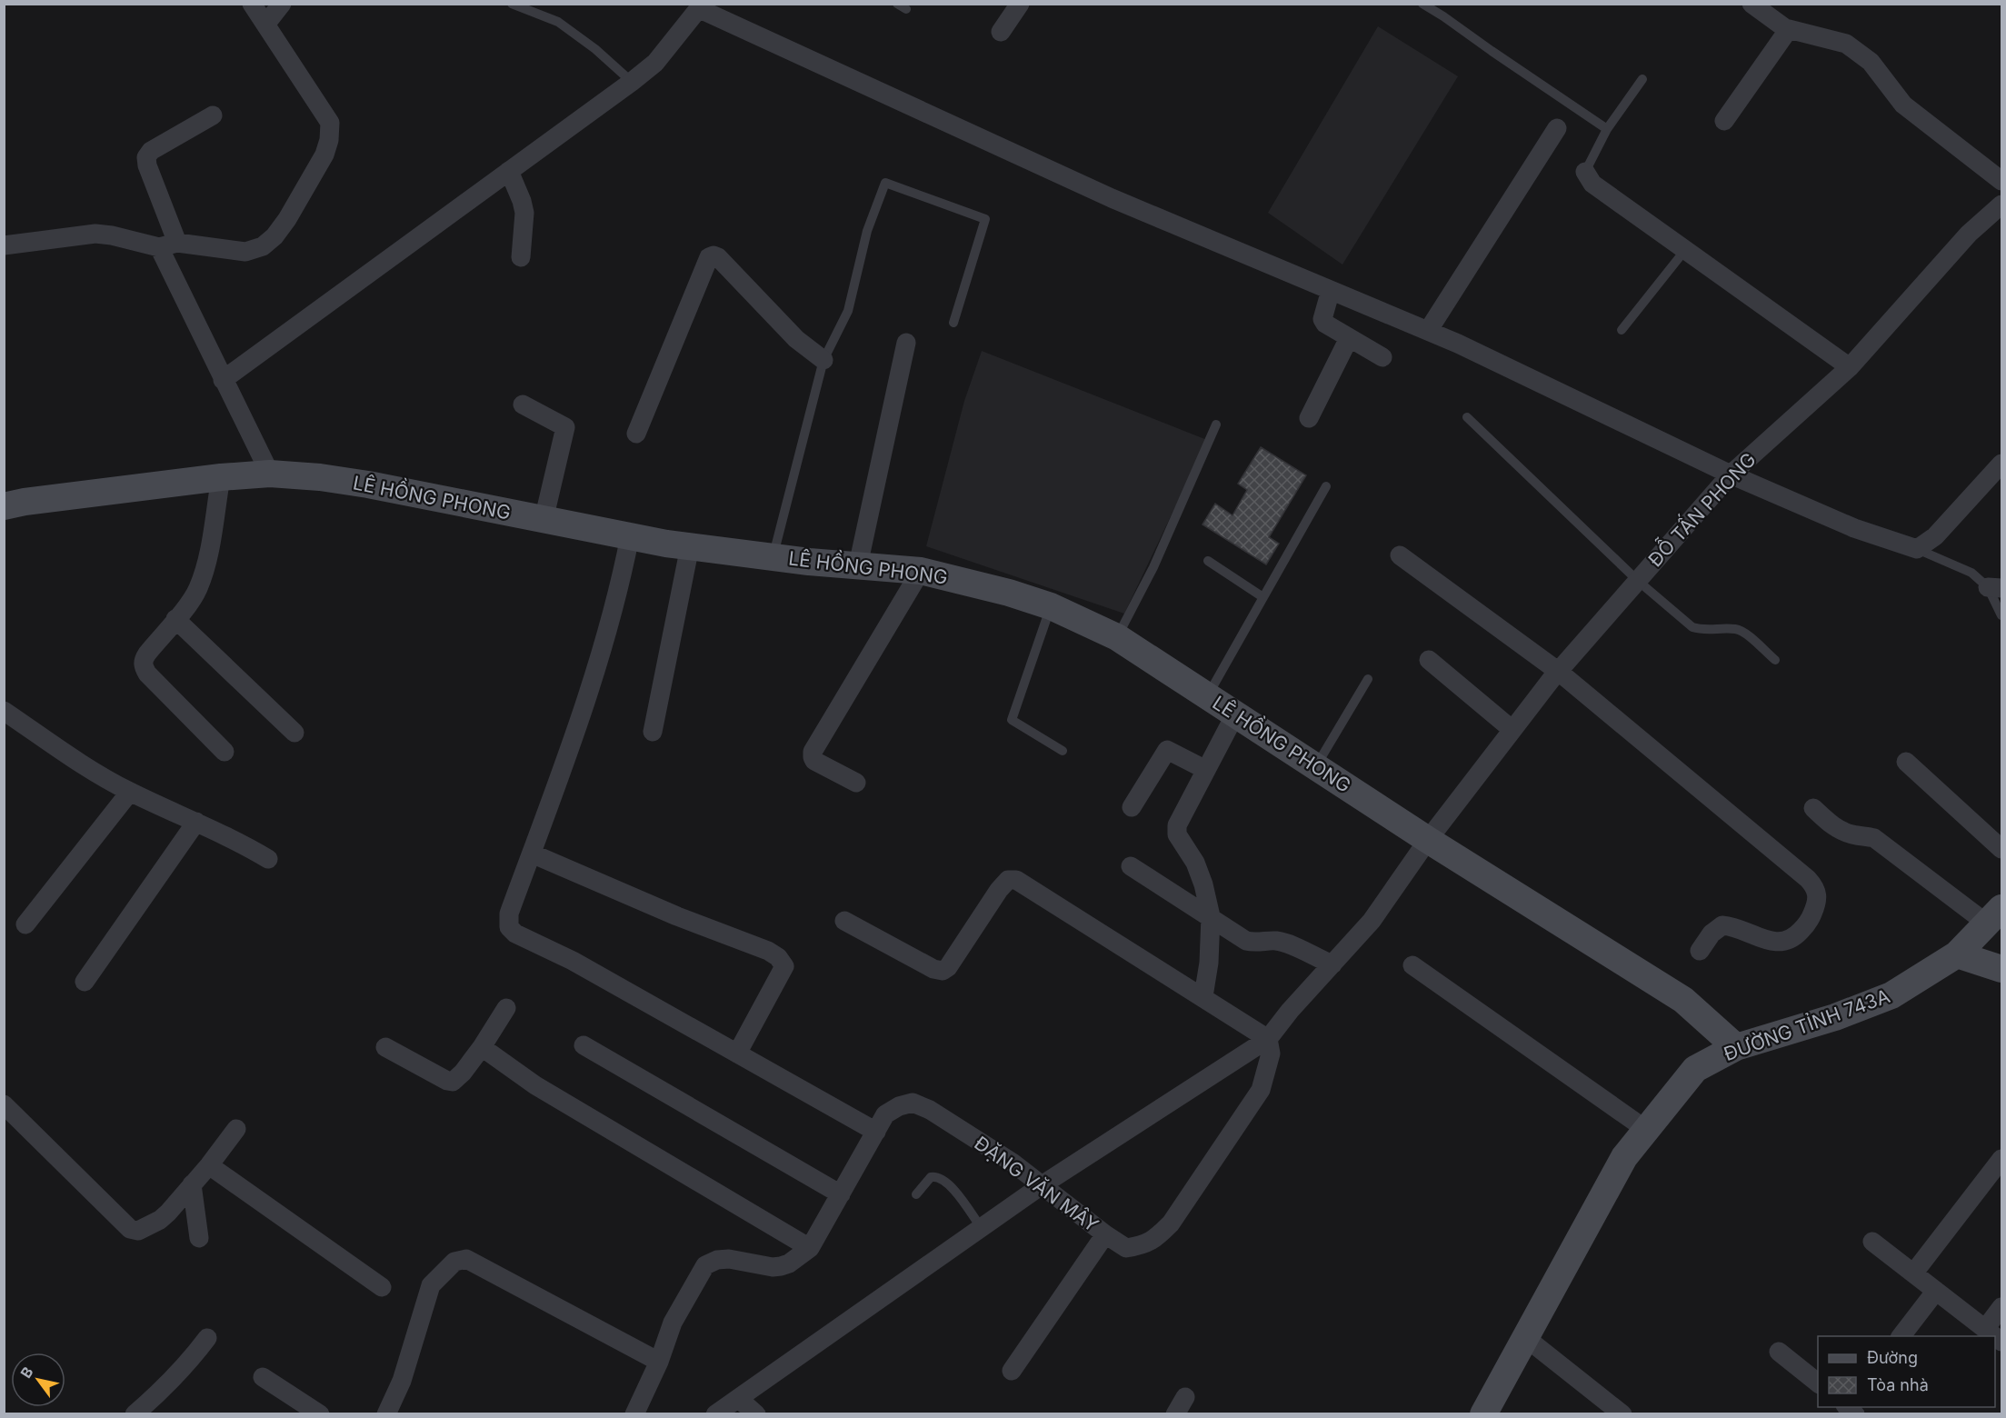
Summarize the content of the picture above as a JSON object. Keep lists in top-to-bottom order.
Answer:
{
  "streets": {
    "main road": ["LÊ HỒNG PHONG", "ĐƯỜNG TỈNH 743A"],
    "street": ["ĐỖ TẤN PHONG", "ĐẶNG VĂN MÂY"]
  },
  "crossings": [
    ["LÊ HỒNG PHONG", "ĐỖ TẤN PHONG"],
    ["LÊ HỒNG PHONG", "ĐƯỜNG TỈNH 743A"]
  ],
  "legend": ["Đường", "Tòa nhà"],
  "north": "top left"
}
